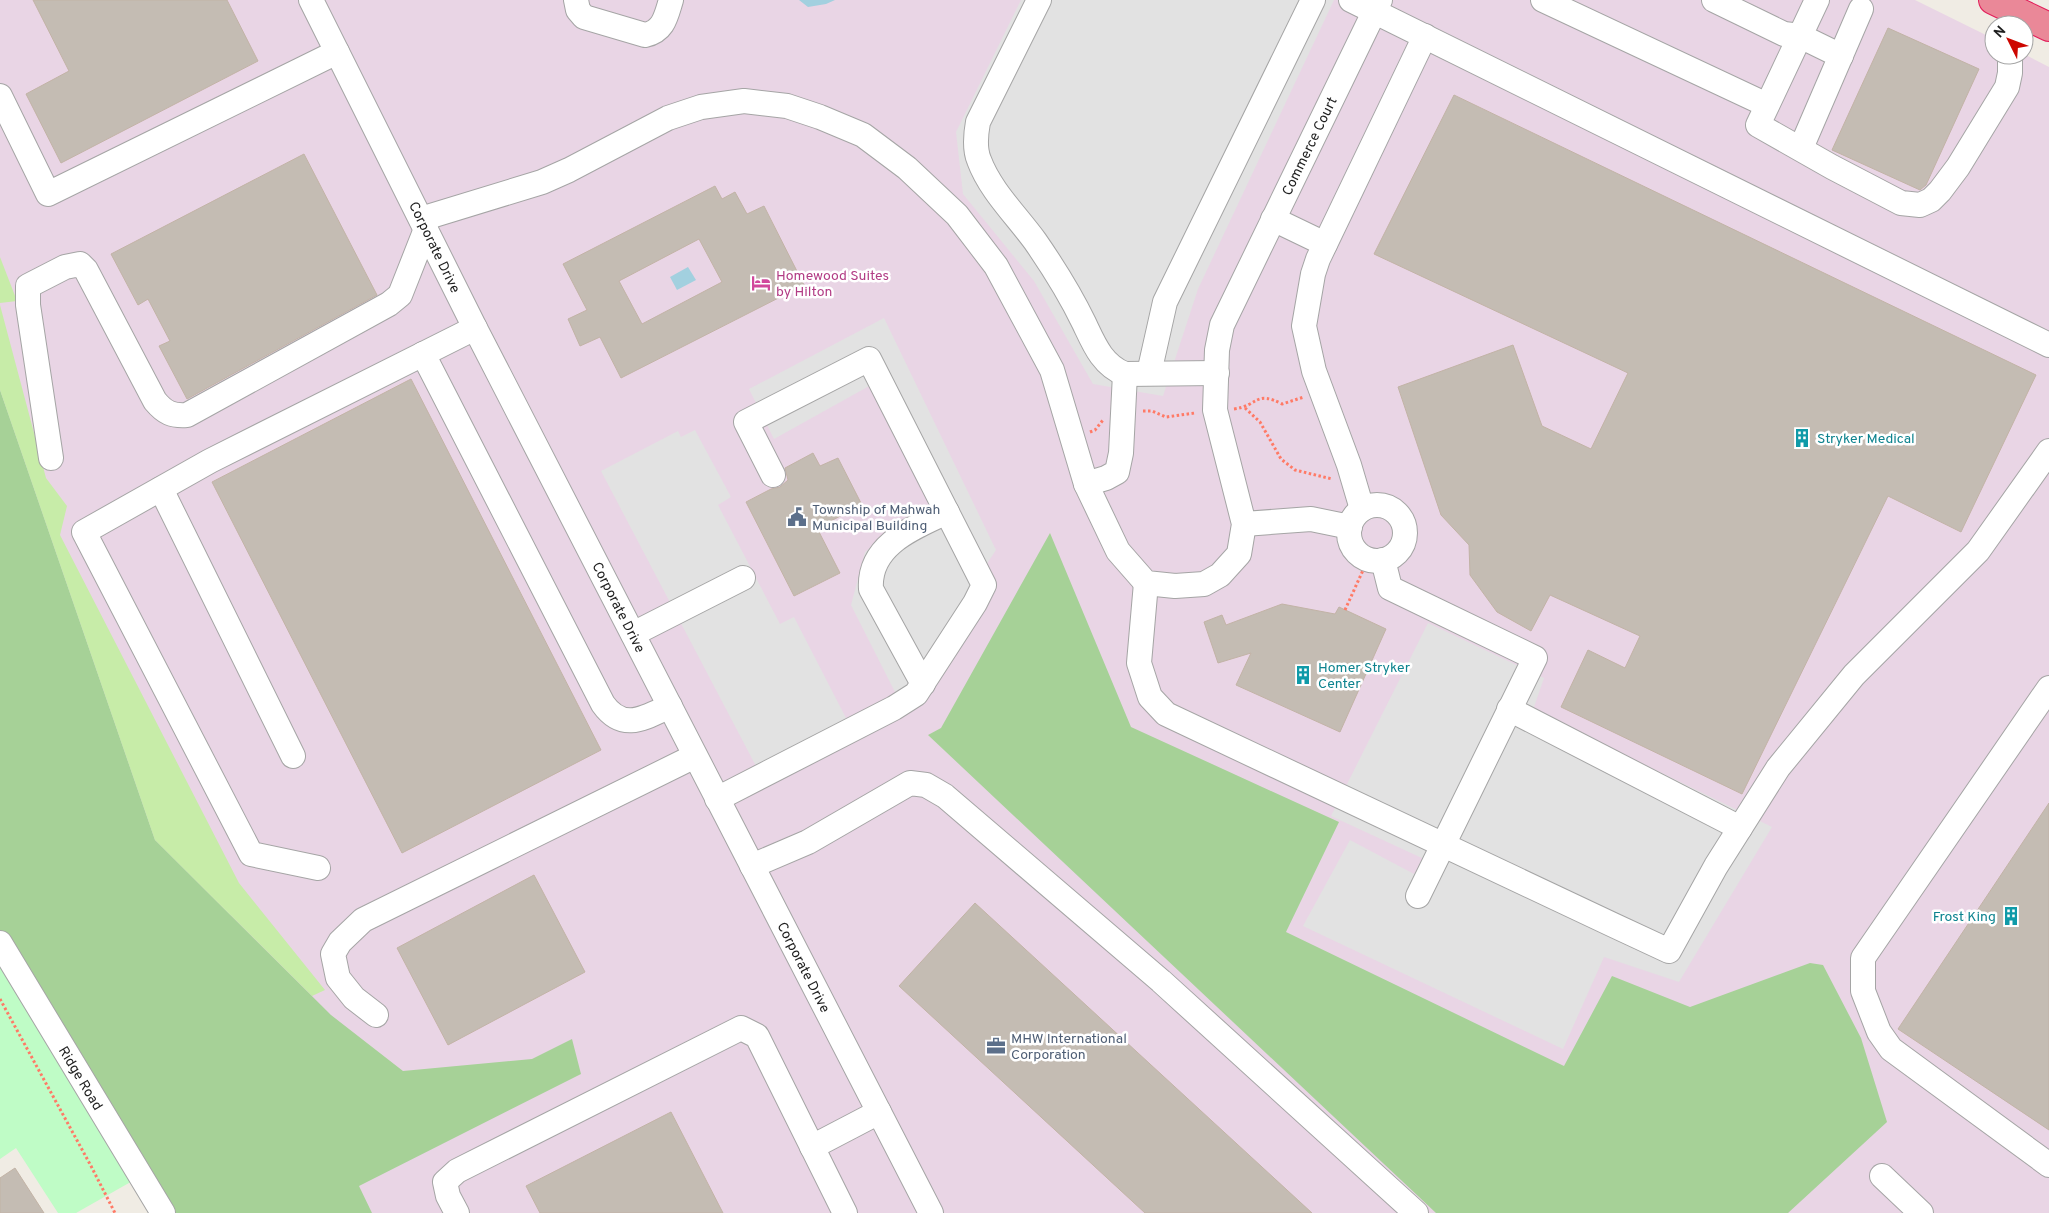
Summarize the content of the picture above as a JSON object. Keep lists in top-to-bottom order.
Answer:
{
  "streets": {
    "street": ["Commerce Court", "Corporate Drive", "Ridge Road"]
  },
  "places": {
    "hotel": ["Homewood Suites by Hilton"],
    "building": ["Stryker Medical", "Homer Stryker Center", "Frost King"],
    "public building": ["Township of Mahwah Municipal Building"],
    "office": ["MHW International Corporation"]
  },
  "north": "top left"
}
